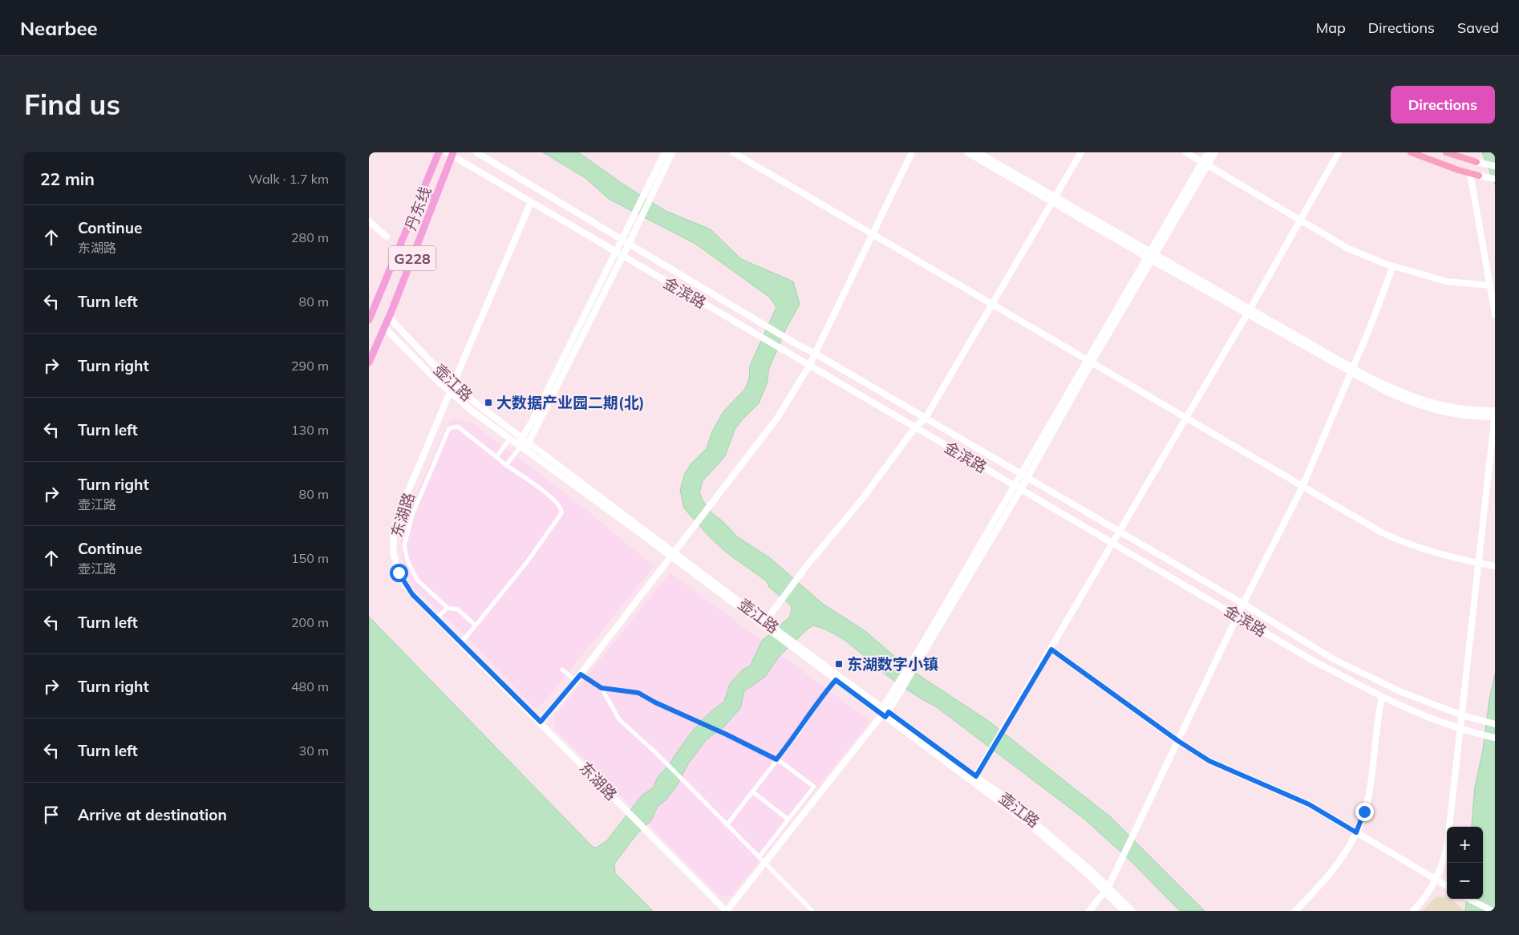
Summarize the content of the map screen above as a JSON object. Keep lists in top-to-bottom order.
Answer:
{
  "streets": {
    "highway": ["丹东线", "G228"],
    "street": ["金滨路", "壶江路", "东湖路"]
  },
  "crossings": [
    ["丹东线", "金滨路"],
    ["丹东线", "壶江路"],
    ["金滨路", "东湖路"],
    ["壶江路", "东湖路"]
  ],
  "places": {
    "transit": ["大数据产业园二期(北)", "东湖数字小镇"]
  },
  "page": {
    "header": "Nearbee",
    "nav": ["Map", "Directions", "Saved"],
    "buttons": "Directions",
    "title": "Find us",
    "heading": ["22 min", "Walk · 1.7 km"],
    "list": [
      ["Continue", "东湖路", "280 m"],
      ["Turn left", "80 m"],
      ["Turn right", "290 m"],
      ["Turn left", "130 m"],
      ["Turn right", "壶江路", "80 m"],
      ["Continue", "壶江路", "150 m"],
      ["Turn left", "200 m"],
      ["Turn right", "480 m"],
      ["Turn left", "30 m"],
      "Arrive at destination"
    ],
    "map_buttons": ["+", "−"]
  }
}
